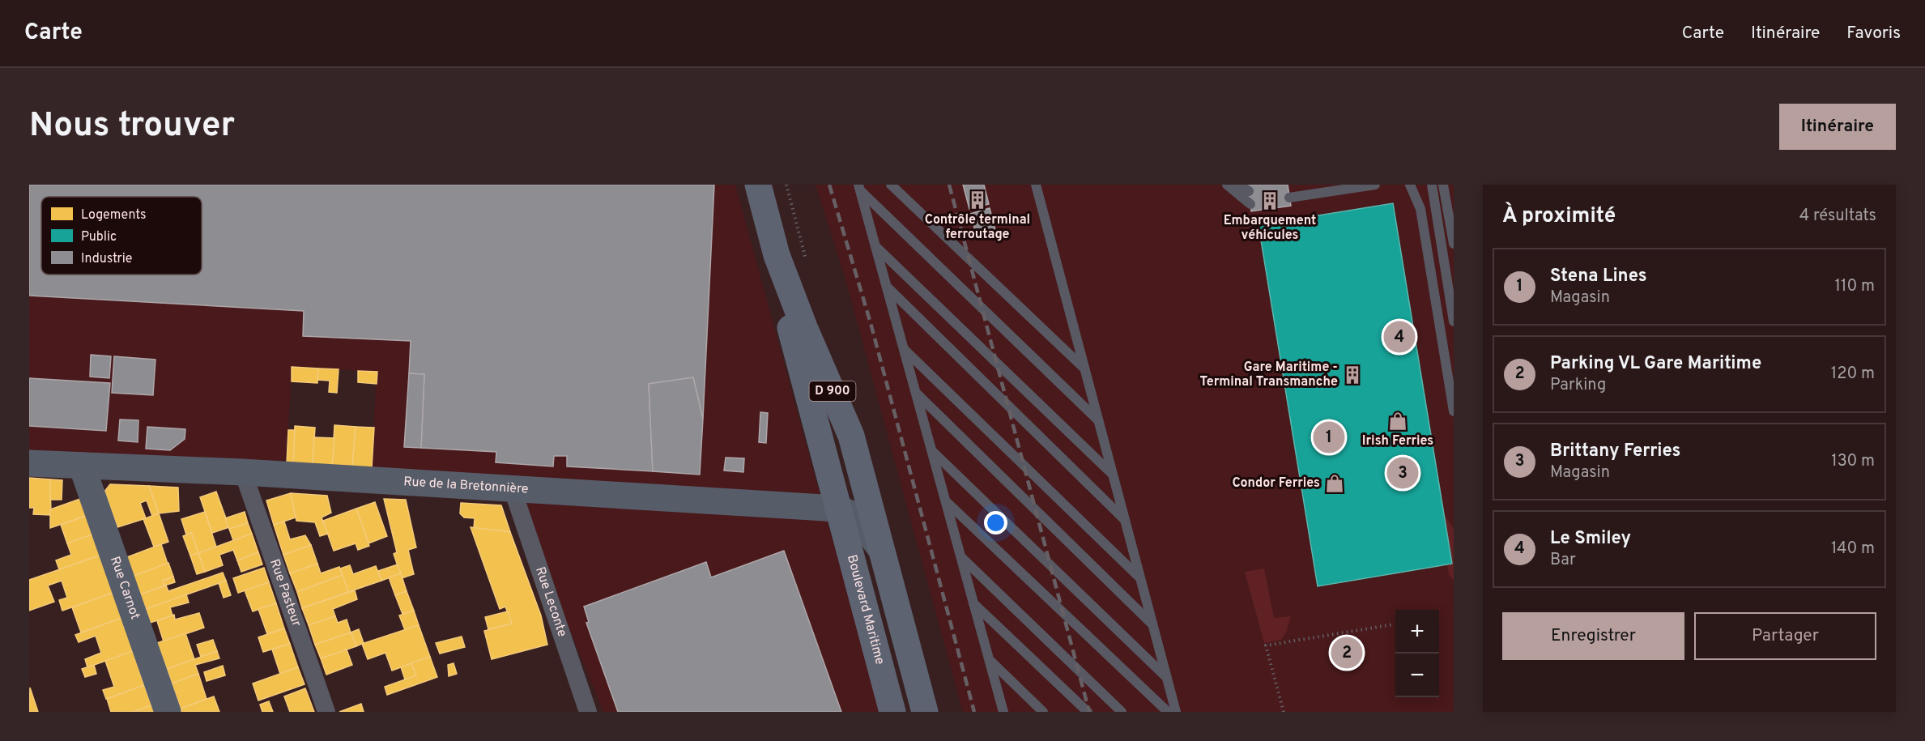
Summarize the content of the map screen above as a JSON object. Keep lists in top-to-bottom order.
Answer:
{
  "streets": {
    "main road": ["D 900", "Boulevard Maritime"],
    "street": [
      "Rue de la Bretonnière",
      "Rue Carnot",
      "Rue Pasteur",
      "Rue Leconte"
    ]
  },
  "crossings": [
    ["D 900", "Rue de la Bretonnière"],
    ["D 900", "Boulevard Maritime"],
    ["Rue de la Bretonnière", "Rue Carnot"],
    ["Rue de la Bretonnière", "Rue Pasteur"],
    ["Rue de la Bretonnière", "Rue Leconte"],
    ["Rue de la Bretonnière", "Boulevard Maritime"]
  ],
  "places": {
    "building": ["Contrôle terminal ferroutage", "Embarquement véhicules", "Gare Maritime - Terminal Transmanche"],
    "shop": ["Irish Ferries", "Condor Ferries"]
  },
  "legend": ["Logements", "Public", "Industrie"],
  "page": {
    "header": "Carte",
    "nav": ["Carte", "Itinéraire", "Favoris"],
    "buttons": [
      "Itinéraire",
      ["Enregistrer", "Partager"]
    ],
    "title": "Nous trouver",
    "heading": ["À proximité", "4 résultats"],
    "list": [
      {
        "mark": "1",
        "name": "Stena Lines",
        "note": "Magasin",
        "value": "110 m"
      },
      {
        "mark": "2",
        "name": "Parking VL Gare Maritime",
        "note": "Parking",
        "value": "120 m"
      },
      {
        "mark": "3",
        "name": "Brittany Ferries",
        "note": "Magasin",
        "value": "130 m"
      },
      {
        "mark": "4",
        "name": "Le Smiley",
        "note": "Bar",
        "value": "140 m"
      }
    ],
    "pins": [
      "4",
      "1",
      "3",
      "2"
    ],
    "map_buttons": ["+", "−"]
  }
}
